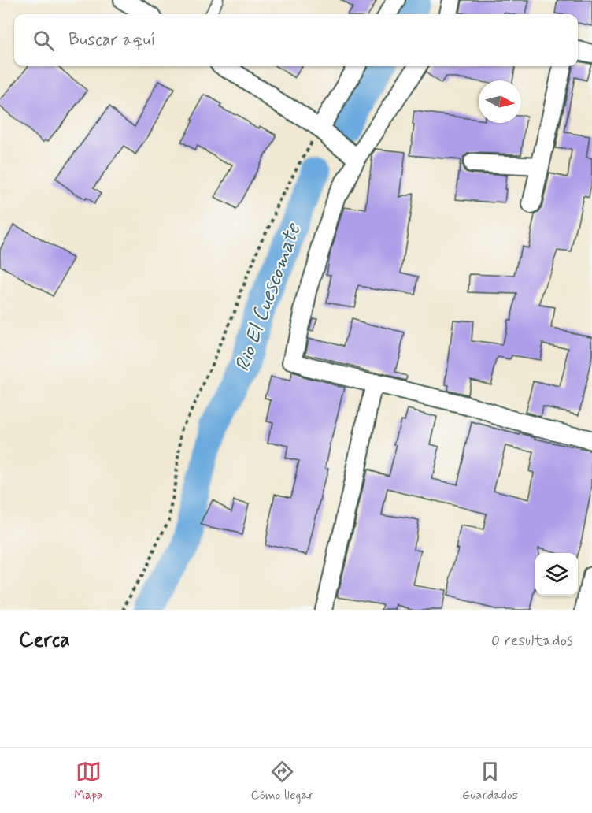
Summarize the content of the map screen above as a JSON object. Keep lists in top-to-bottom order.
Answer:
{
  "water": ["Rio El Cuescomate"],
  "north": "right",
  "page": {
    "search": "Buscar aquí",
    "heading": ["Cerca", "0 resultados"],
    "nav": ["Mapa", "Cómo llegar", "Guardados"]
  }
}
